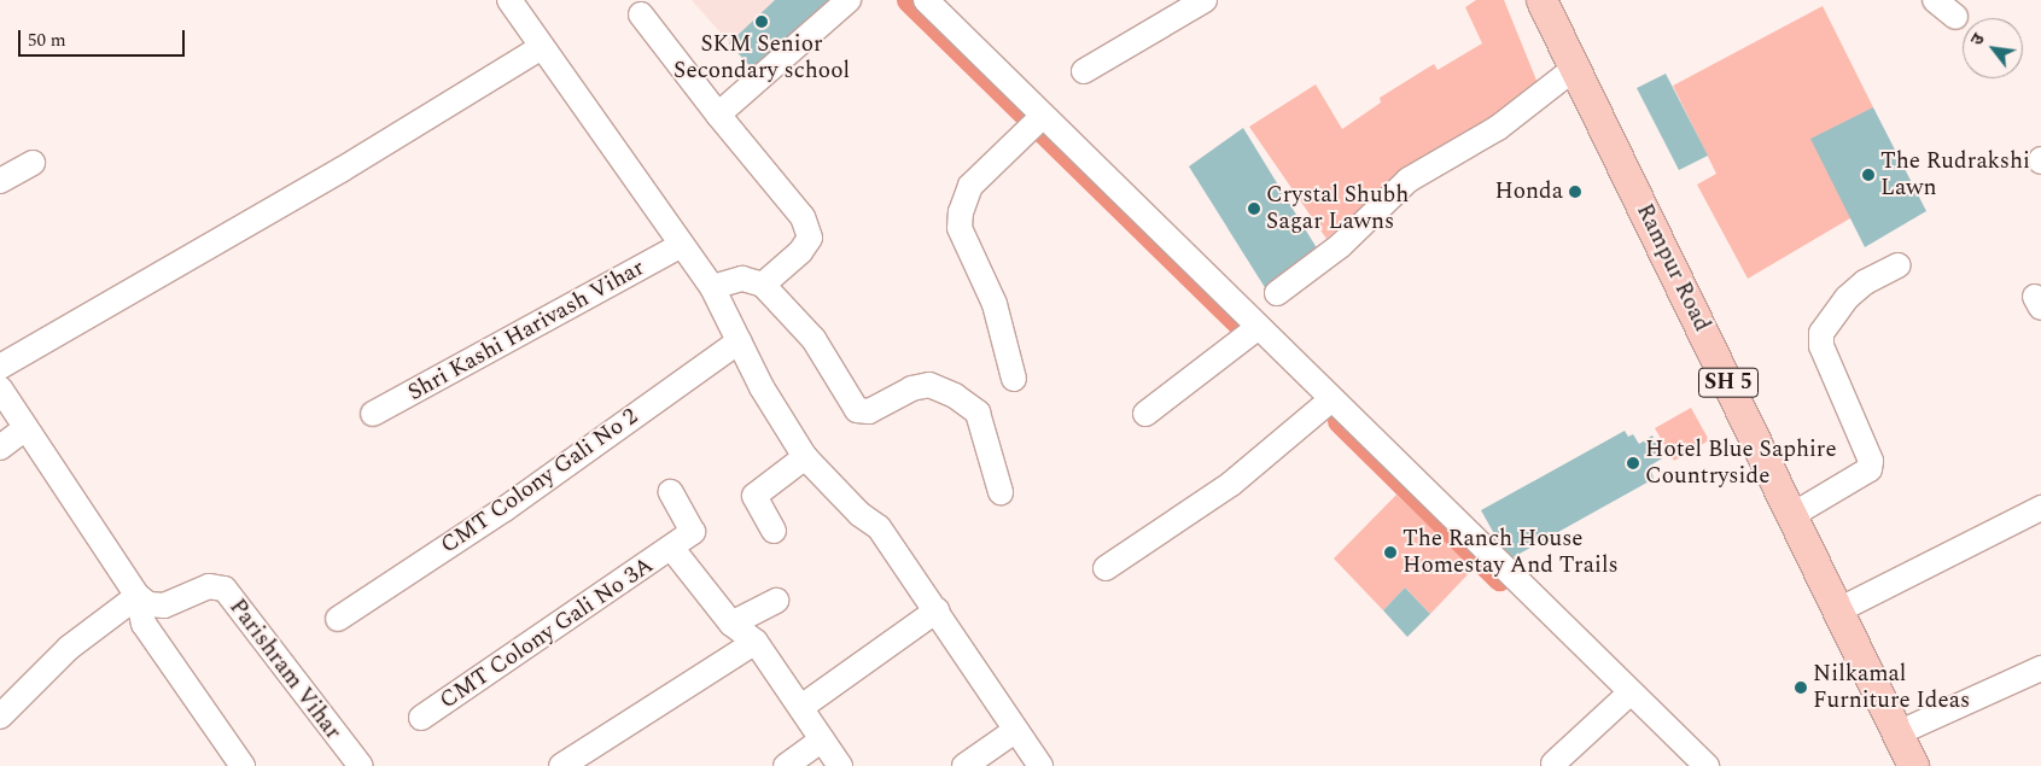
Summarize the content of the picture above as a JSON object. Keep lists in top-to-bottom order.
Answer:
{
  "streets": {
    "main road": ["Rampur Road", "SH 5"],
    "street": [
      "Shri Kashi Harivash Vihar",
      "CMT Colony Gali No 2",
      "CMT Colony Gali No 3A",
      "Parishram Vihar"
    ]
  },
  "places": [
    "SKM Senior Secondary school",
    "The Rudrakshi Lawn",
    "Honda",
    "Crystal Shubh Sagar Lawns",
    "Hotel Blue Saphire Countryside",
    "The Ranch House Homestay And Trails",
    "Nilkamal Furniture Ideas"
  ],
  "scale_bar": "50 m",
  "north": "top left"
}
